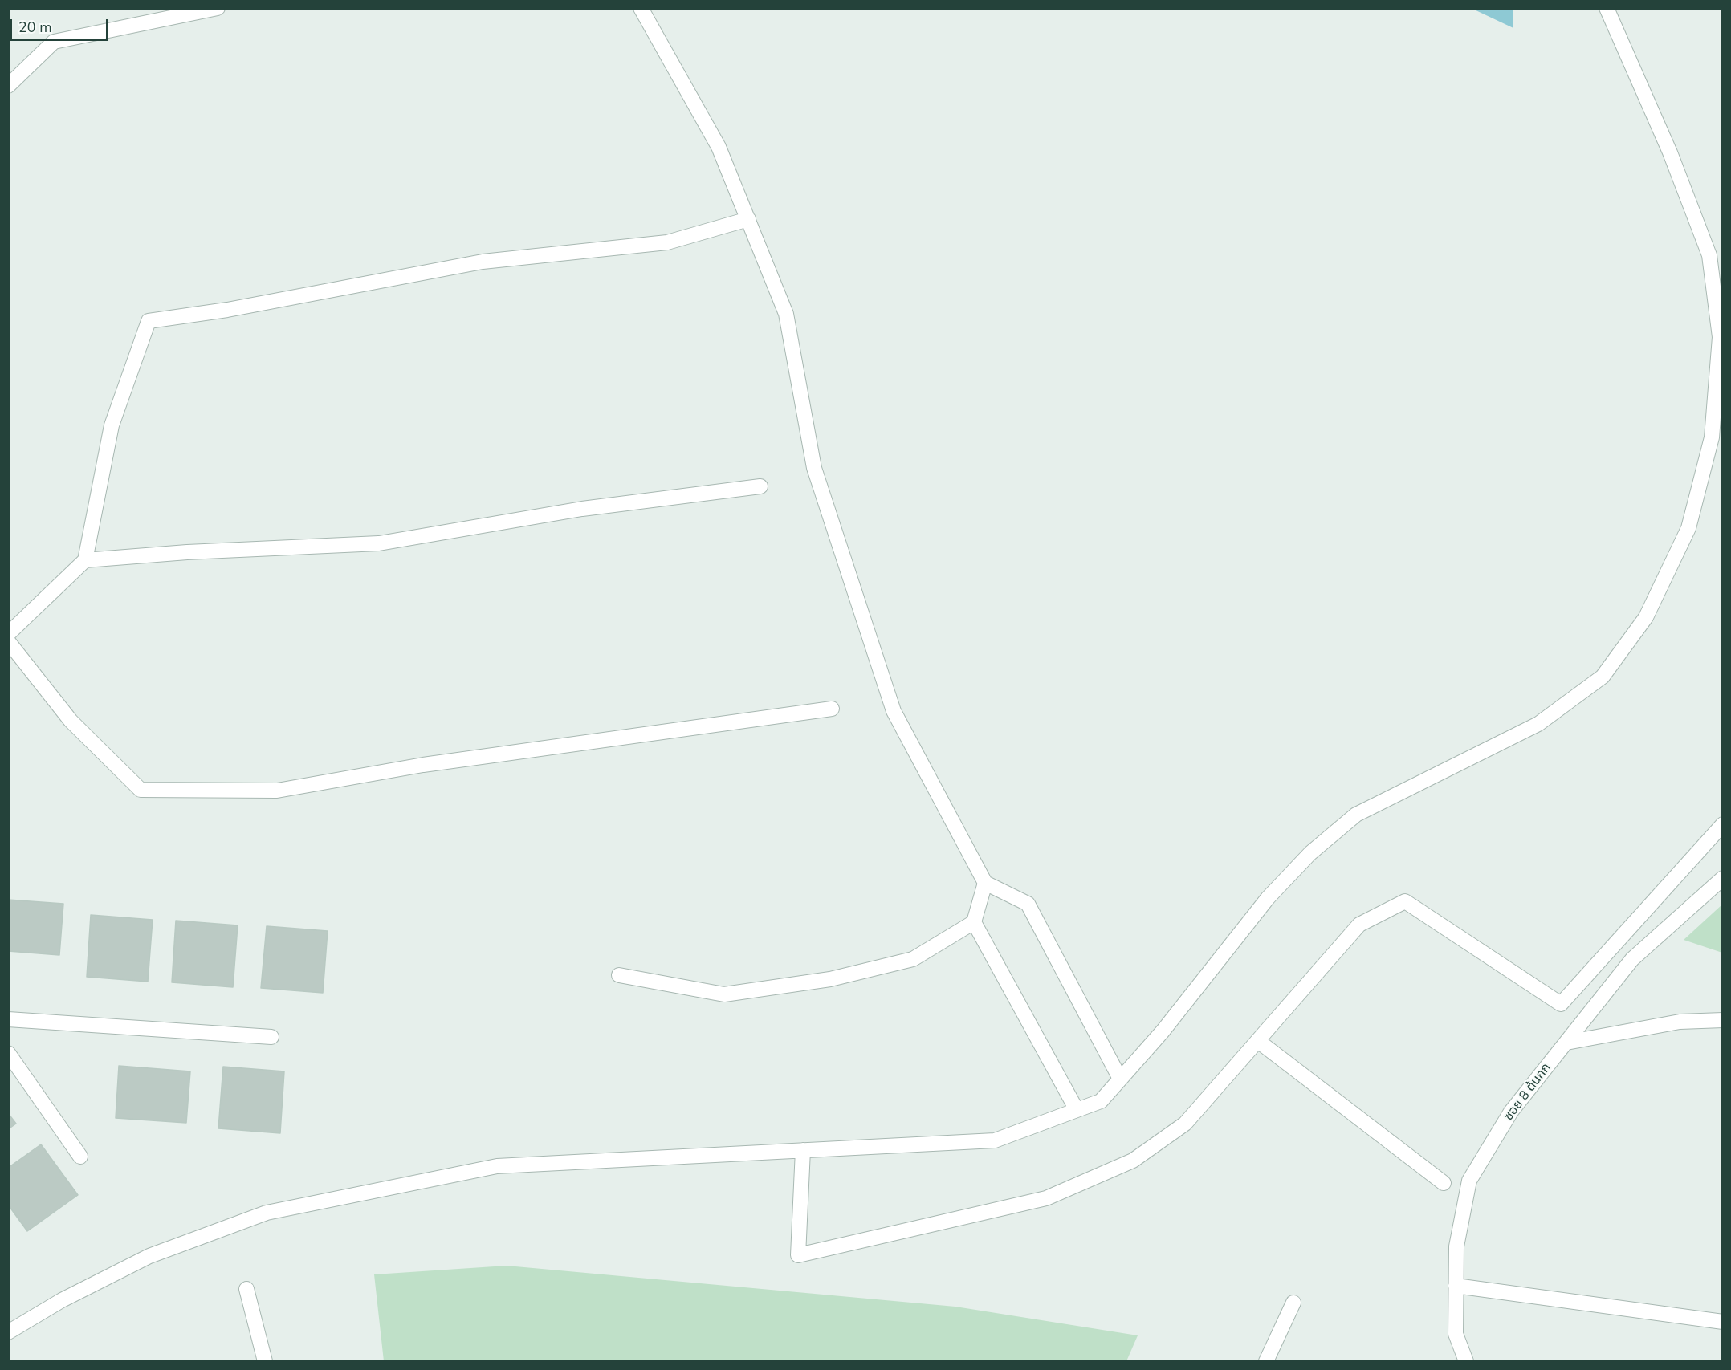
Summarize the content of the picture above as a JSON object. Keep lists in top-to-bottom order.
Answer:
{
  "streets": {
    "street": ["ซอย 8 ต้นกก"]
  },
  "scale_bar": "20 m"
}
